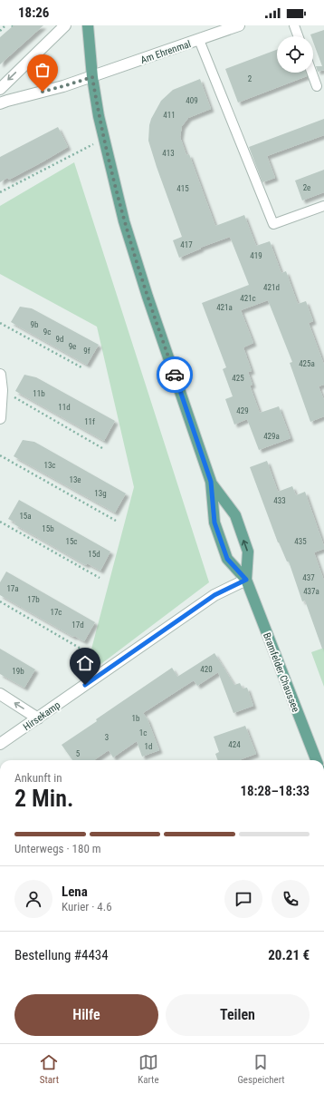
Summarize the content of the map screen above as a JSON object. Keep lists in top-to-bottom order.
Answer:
{
  "streets": {
    "main road": ["Bramfelder Chaussee"],
    "street": ["Am Ehrenmal", "Hirsekamp"]
  },
  "crossings": [
    ["Am Ehrenmal", "Bramfelder Chaussee"],
    ["Bramfelder Chaussee", "Hirsekamp"]
  ],
  "house_numbers": [
    "2",
    "409",
    "411",
    "413",
    "2e",
    "415",
    "417",
    "419",
    "421d",
    "421c",
    "421a",
    "9b",
    "9c",
    "9d",
    "9e",
    "9f",
    "425a",
    "425",
    "11b",
    "11d",
    "429",
    "11f",
    "429a",
    "13c",
    "13e",
    "13g",
    "433",
    "15a",
    "15b",
    "15c",
    "435",
    "15d",
    "437",
    "17a",
    "437a",
    "17b",
    "17c",
    "17d",
    "420",
    "19b",
    "1b",
    "1c",
    "3",
    "424",
    "1d",
    "5"
  ],
  "page": {
    "status": "18:26",
    "heading": ["2 Min.", "Ankunft in", "18:28–18:33"],
    "panel": [
      "Lena",
      "Kurier · 4.6",
      "Bestellung #4434",
      "20.21 €"
    ],
    "bar": "Unterwegs · 180 m",
    "buttons": ["Hilfe", "Teilen"],
    "tabs": ["Start", "Karte", "Gespeichert"]
  }
}
